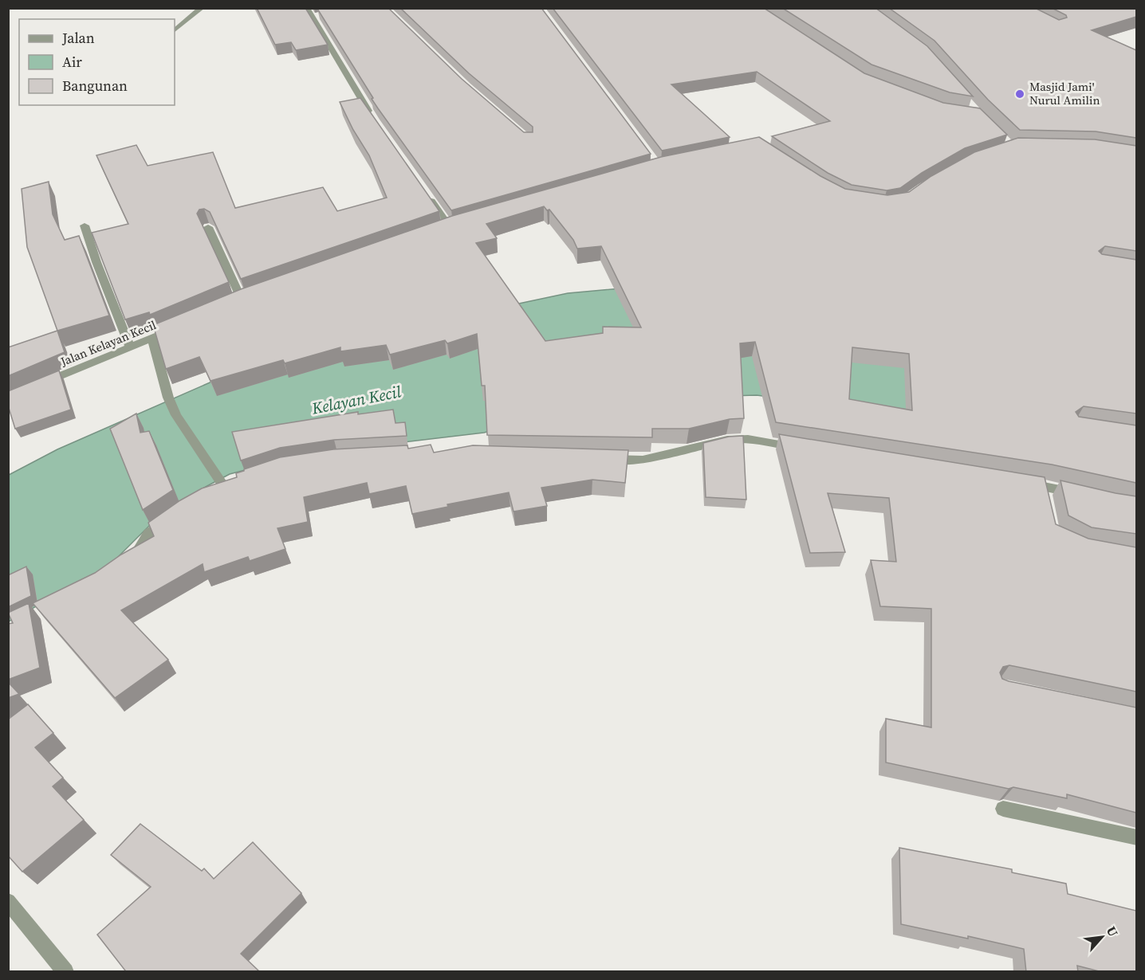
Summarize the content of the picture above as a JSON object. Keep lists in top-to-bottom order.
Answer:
{
  "streets": {
    "street": ["Jalan Kelayan Kecil"]
  },
  "water": ["Kelayan Kecil"],
  "places": ["Masjid Jami' Nurul Amilin"],
  "legend": ["Jalan", "Air", "Bangunan"],
  "north": "top right"
}
